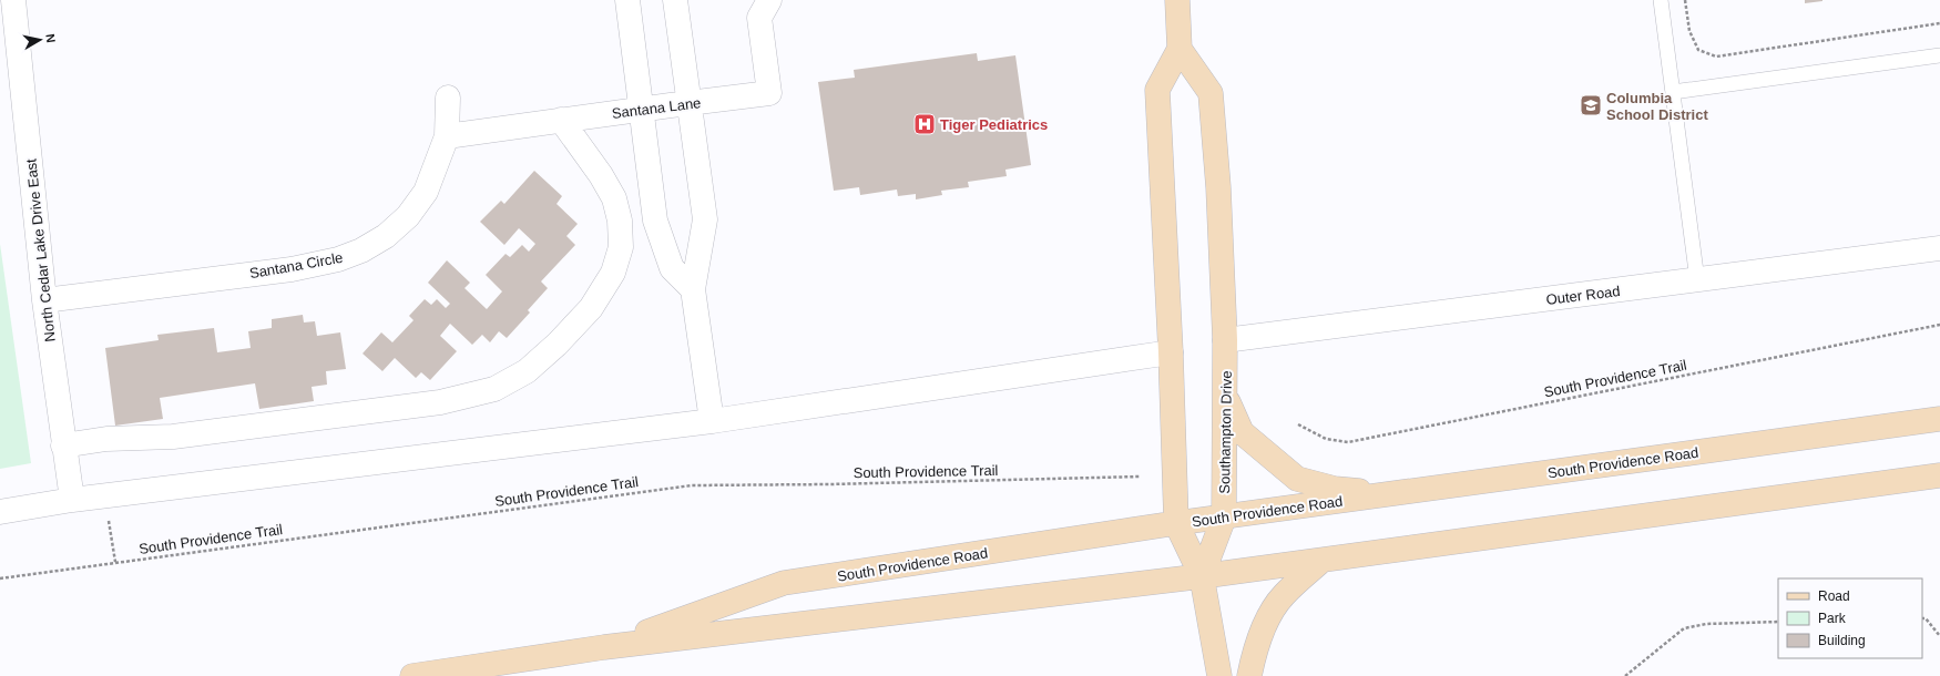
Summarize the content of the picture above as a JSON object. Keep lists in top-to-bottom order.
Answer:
{
  "streets": {
    "main road": ["Southampton Drive", "South Providence Road"],
    "street": [
      "Santana Lane",
      "North Cedar Lake Drive East",
      "Santana Circle",
      "Outer Road"
    ],
    "path": ["South Providence Trail"]
  },
  "crossings": [
    ["Santana Lane", "Santana Circle"],
    ["North Cedar Lake Drive East", "Santana Circle"],
    ["Outer Road", "Southampton Drive"],
    ["Southampton Drive", "South Providence Road"]
  ],
  "places": {
    "school or university": ["Columbia School District"],
    "hospital": ["Tiger Pediatrics"]
  },
  "legend": ["Road", "Park", "Building"],
  "north": "right"
}
